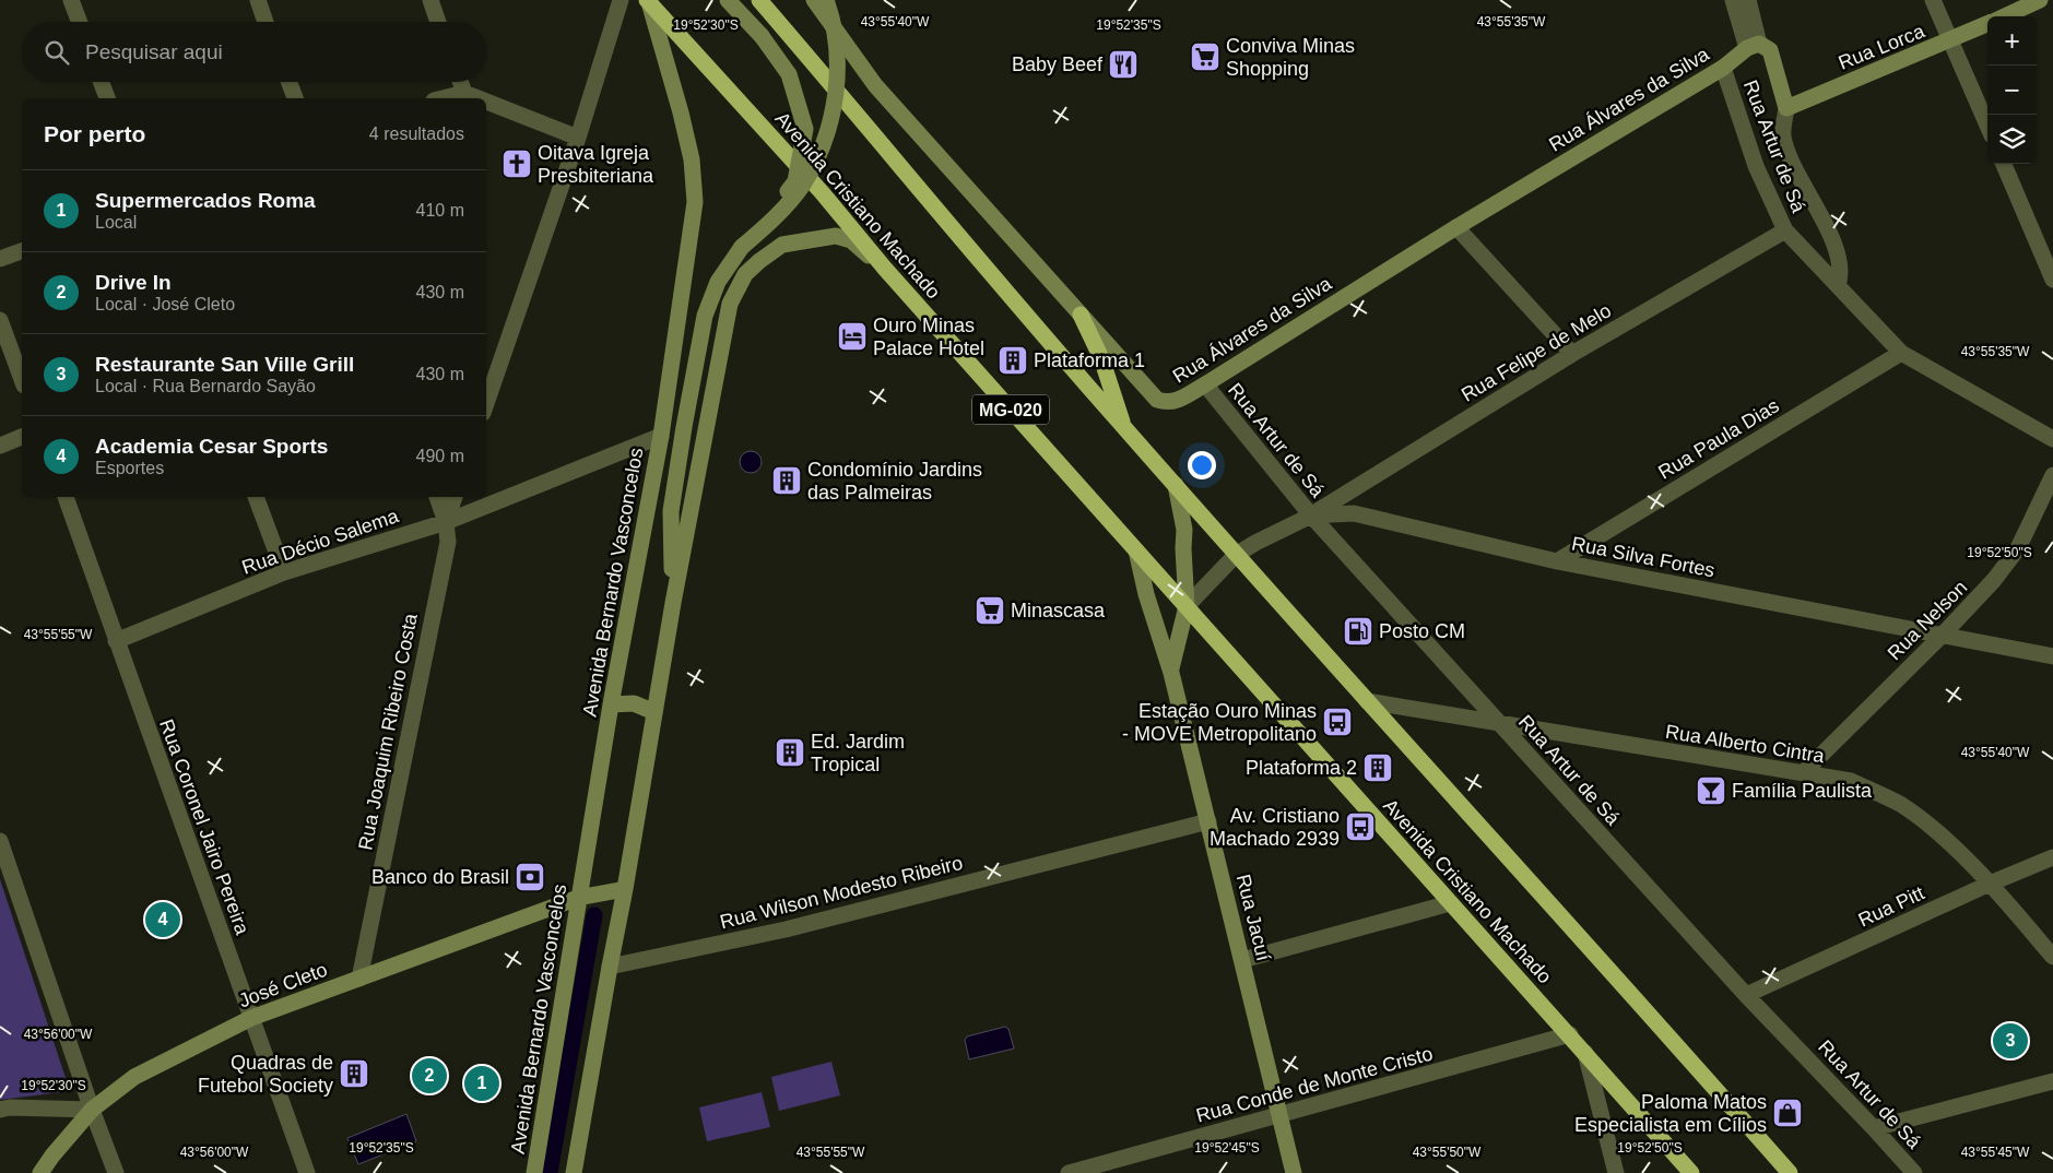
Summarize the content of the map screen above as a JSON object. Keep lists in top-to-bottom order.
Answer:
{
  "streets": {
    "highway": ["Avenida Cristiano Machado", "MG-020"],
    "main road": [
      "Rua Lorca",
      "Rua Álvares da Silva",
      "Rua Artur de Sá",
      "Avenida Bernardo Vasconcelos",
      "Rua Jacuí",
      "José Cleto"
    ],
    "street": [
      "Rua Felipe de Melo",
      "Rua Paula Dias",
      "Rua Décio Salema",
      "Rua Silva Fortes",
      "Rua Nelson",
      "Rua Joaquim Ribeiro Costa",
      "Rua Alberto Cintra",
      "Rua Coronel Jairo Pereira",
      "Rua Wilson Modesto Ribeiro",
      "Rua Pitt",
      "Rua Conde de Monte Cristo"
    ]
  },
  "crossings": [
    ["Rua Lorca", "Rua Artur de Sá"],
    ["Rua Álvares da Silva", "Rua Artur de Sá"],
    ["Rua Artur de Sá", "Rua Felipe de Melo"],
    ["Rua Artur de Sá", "Rua Paula Dias"],
    ["Rua Artur de Sá", "Rua Silva Fortes"],
    ["Rua Artur de Sá", "Rua Alberto Cintra"],
    ["Rua Artur de Sá", "Rua Pitt"],
    ["Avenida Cristiano Machado", "Avenida Bernardo Vasconcelos"],
    ["Avenida Cristiano Machado", "Rua Jacuí"],
    ["Avenida Cristiano Machado", "Rua Conde de Monte Cristo"],
    ["Rua Felipe de Melo", "Rua Silva Fortes"],
    ["Rua Paula Dias", "Rua Silva Fortes"],
    ["Rua Décio Salema", "Avenida Bernardo Vasconcelos"],
    ["Rua Décio Salema", "Rua Joaquim Ribeiro Costa"],
    ["Rua Décio Salema", "Rua Coronel Jairo Pereira"],
    ["Rua Silva Fortes", "Rua Nelson"],
    ["Rua Silva Fortes", "Rua Jacuí"],
    ["Avenida Bernardo Vasconcelos", "José Cleto"],
    ["Rua Nelson", "Rua Alberto Cintra"],
    ["Rua Joaquim Ribeiro Costa", "José Cleto"],
    ["Rua Alberto Cintra", "Rua Pitt"],
    ["Rua Coronel Jairo Pereira", "José Cleto"],
    ["Rua Wilson Modesto Ribeiro", "Rua Jacuí"],
    ["Rua Jacuí", "Rua Conde de Monte Cristo"]
  ],
  "places": {
    "supermarket": ["Conviva Minas Shopping", "Minascasa"],
    "restaurant": ["Baby Beef"],
    "church": ["Oitava Igreja Presbiteriana"],
    "hotel": ["Ouro Minas Palace Hotel"],
    "building": [
      "Plataforma 1",
      "Condomínio Jardins das Palmeiras",
      "Ed. Jardim Tropical",
      "Plataforma 2",
      "Quadras de Futebol Society"
    ],
    "fuel station": ["Posto CM"],
    "bus stop": ["Estação Ouro Minas - MOVE Metropolitano", "Av. Cristiano Machado 2939"],
    "bar": ["Família Paulista"],
    "bank": ["Banco do Brasil"],
    "shop": ["Paloma Matos Especialista em Cílios"]
  },
  "page": {
    "map_buttons": ["+", "−"],
    "search": "Pesquisar aqui",
    "heading": ["Por perto", "4 resultados"],
    "list": [
      {
        "mark": "1",
        "name": "Supermercados Roma",
        "note": "Local",
        "value": "410 m"
      },
      {
        "mark": "2",
        "name": "Drive In",
        "note": "Local · José Cleto",
        "value": "430 m"
      },
      {
        "mark": "3",
        "name": "Restaurante San Ville Grill",
        "note": "Local · Rua Bernardo Sayão",
        "value": "430 m"
      },
      {
        "mark": "4",
        "name": "Academia Cesar Sports",
        "note": "Esportes",
        "value": "490 m"
      }
    ],
    "pins": [
      "4",
      "3",
      "2",
      "1"
    ]
  },
  "coordinates": [
    "43°55'40\"W",
    "43°55'35\"W",
    "19°52'30\"S",
    "19°52'35\"S",
    "19°52'50\"S",
    "43°55'55\"W",
    "43°56'00\"W",
    "19°52'45\"S",
    "43°55'45\"W",
    "43°55'50\"W"
  ]
}
